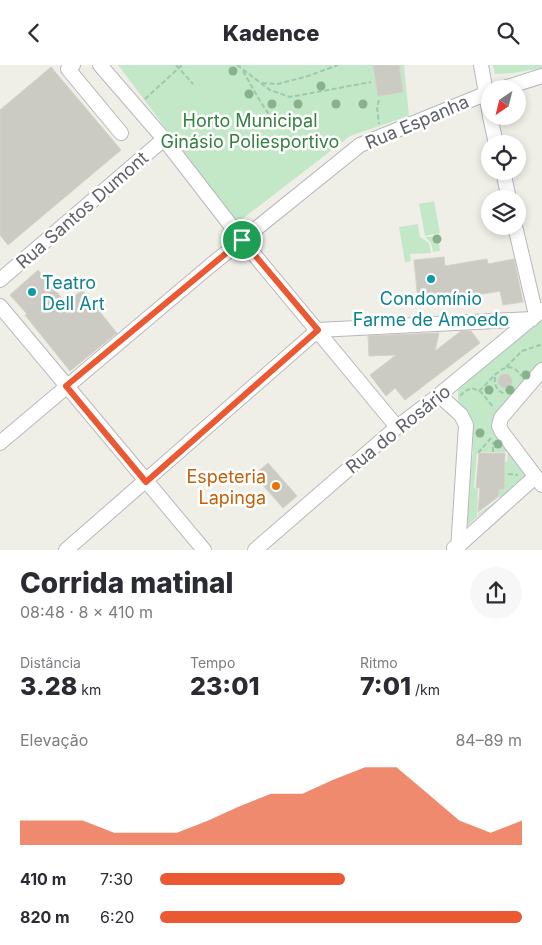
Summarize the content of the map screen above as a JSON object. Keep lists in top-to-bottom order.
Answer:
{
  "streets": {
    "street": ["Rua Espanha", "Rua Santos Dumont", "Rua do Rosário"]
  },
  "parks": ["Horto Municipal Ginásio Poliesportivo"],
  "places": ["Condomínio Farme de Amoedo", "Teatro Dell Art", "Espeteria Lapinga"],
  "north": "bottom left",
  "page": {
    "header": "Kadence",
    "heading": ["Corrida matinal", "08:48 · 8 × 410 m"],
    "stats": [
      ["Distância", "3.28 km"],
      ["Tempo", "23:01"],
      ["Ritmo", "7:01 /km"]
    ],
    "chart": ["Elevação", "84–89 m"],
    "list": [
      {
        "name": "410 m",
        "note": "7:30"
      },
      {
        "name": "820 m",
        "note": "6:20"
      }
    ]
  }
}
